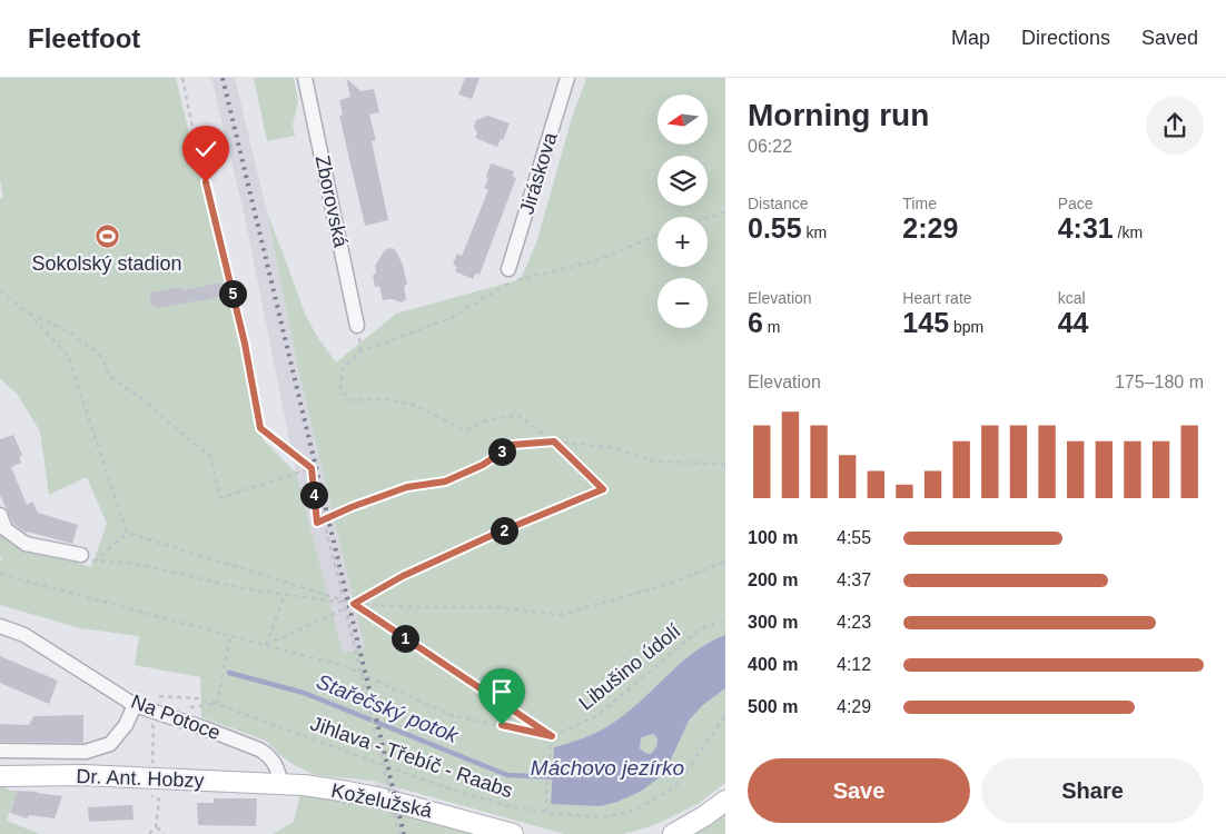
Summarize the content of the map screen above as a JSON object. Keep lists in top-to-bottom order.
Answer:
{
  "streets": {
    "main road": ["Dr. Ant. Hobzy", "Koželužská"],
    "street": ["Jiráskova", "Zborovská", "Na Potoce"],
    "path": ["Libušino údolí", "Jihlava - Třebíč - Raabs"]
  },
  "crossings": [
    ["Na Potoce", "Dr. Ant. Hobzy"],
    ["Na Potoce", "Koželužská"],
    ["Dr. Ant. Hobzy", "Koželužská"]
  ],
  "water": ["Stařečský potok", "Máchovo jezírko"],
  "places": {
    "sports": ["Sokolský stadion"]
  },
  "north": "left",
  "page": {
    "header": "Fleetfoot",
    "nav": ["Map", "Directions", "Saved"],
    "heading": ["Morning run", "06:22"],
    "map_buttons": ["+", "−"],
    "stats": [
      ["Distance", "0.55 km"],
      ["Time", "2:29"],
      ["Pace", "4:31 /km"],
      ["Elevation", "6 m"],
      ["Heart rate", "145 bpm"],
      ["kcal", "44"]
    ],
    "pins": [
      "5",
      "3",
      "4",
      "2",
      "1"
    ],
    "chart": ["Elevation", "175–180 m"],
    "list": [
      {
        "name": "100 m",
        "note": "4:55"
      },
      {
        "name": "200 m",
        "note": "4:37"
      },
      {
        "name": "300 m",
        "note": "4:23"
      },
      {
        "name": "400 m",
        "note": "4:12"
      },
      {
        "name": "500 m",
        "note": "4:29"
      }
    ],
    "buttons": ["Save", "Share"]
  }
}
